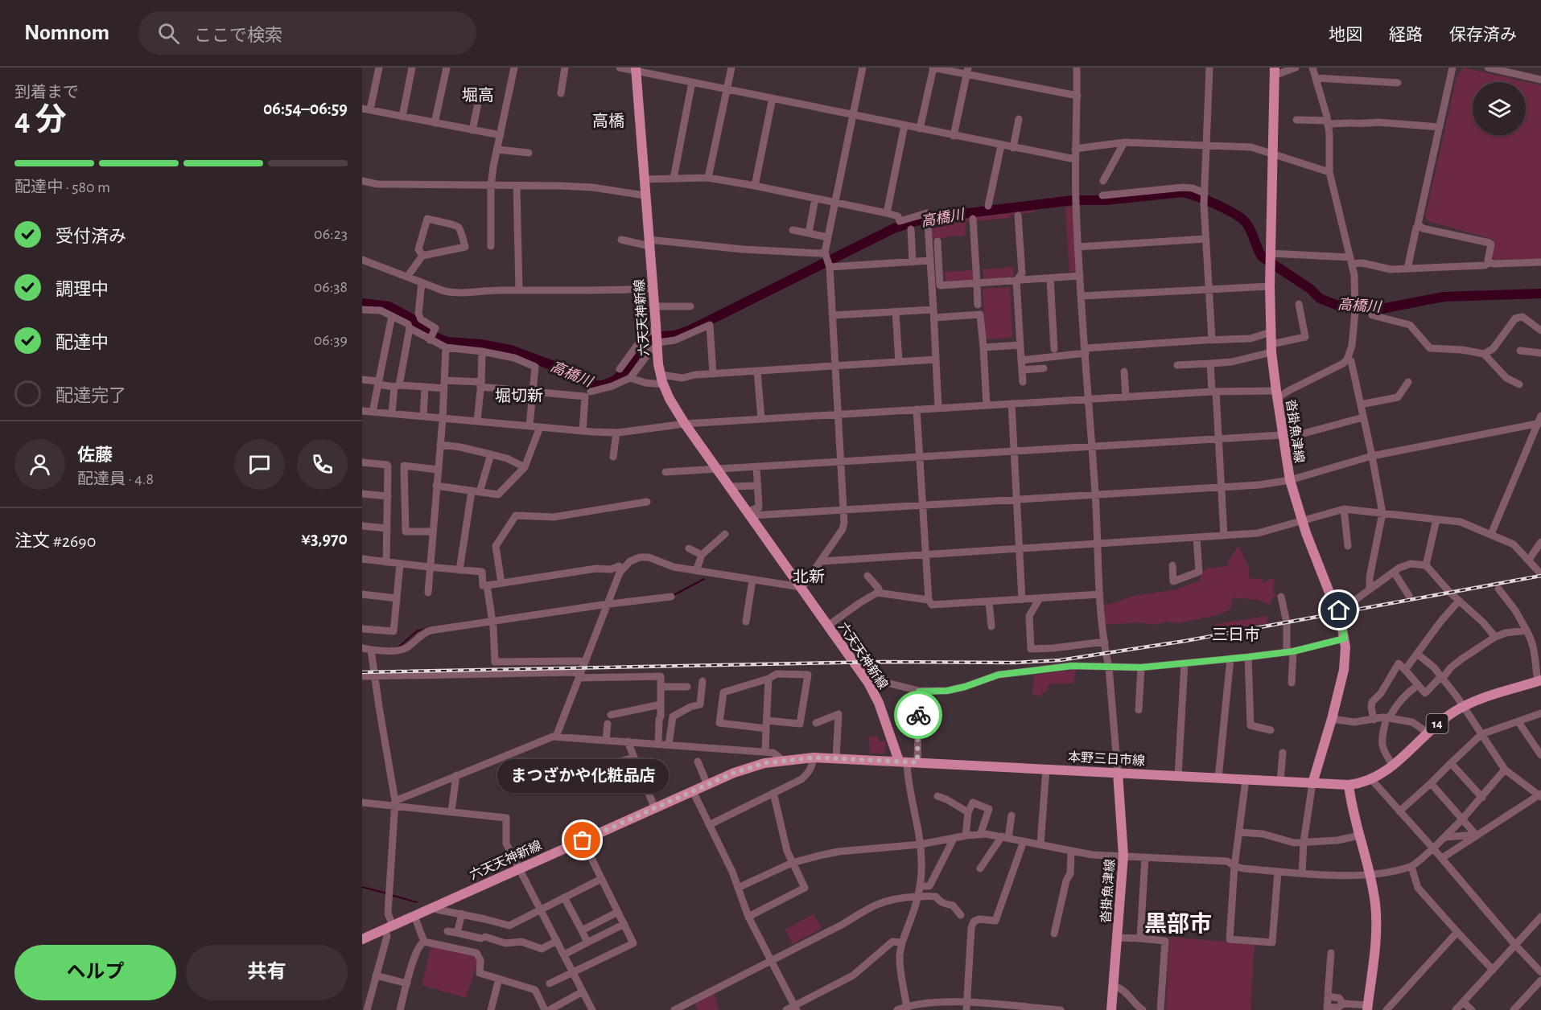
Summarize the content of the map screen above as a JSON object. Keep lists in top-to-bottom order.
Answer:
{
  "streets": {
    "main road": [
      "六天天神新線",
      "沓掛魚津線",
      "14",
      "本野三日市線"
    ]
  },
  "crossings": [
    ["六天天神新線", "本野三日市線"],
    ["沓掛魚津線", "14"],
    ["沓掛魚津線", "本野三日市線"],
    ["14", "本野三日市線"]
  ],
  "districts": [
    "堀高",
    "高橋",
    "堀切新",
    "北新",
    "三日市",
    "黒部市"
  ],
  "water": ["高橋川"],
  "places": ["まつざかや化粧品店"],
  "page": {
    "header": "Nomnom",
    "search": "ここで検索",
    "nav": ["地図", "経路", "保存済み"],
    "heading": ["4 分", "到着まで", "06:54–06:59"],
    "panel": [
      "佐藤",
      "配達員 · 4.8",
      "注文 #2690",
      "¥3,970"
    ],
    "bar": "配達中 · 580 m",
    "list": [
      ["受付済み", "06:23"],
      ["調理中", "06:38"],
      ["配達中", "06:39"],
      "配達完了"
    ],
    "bubble": "まつざかや化粧品店",
    "buttons": ["ヘルプ", "共有"]
  }
}
